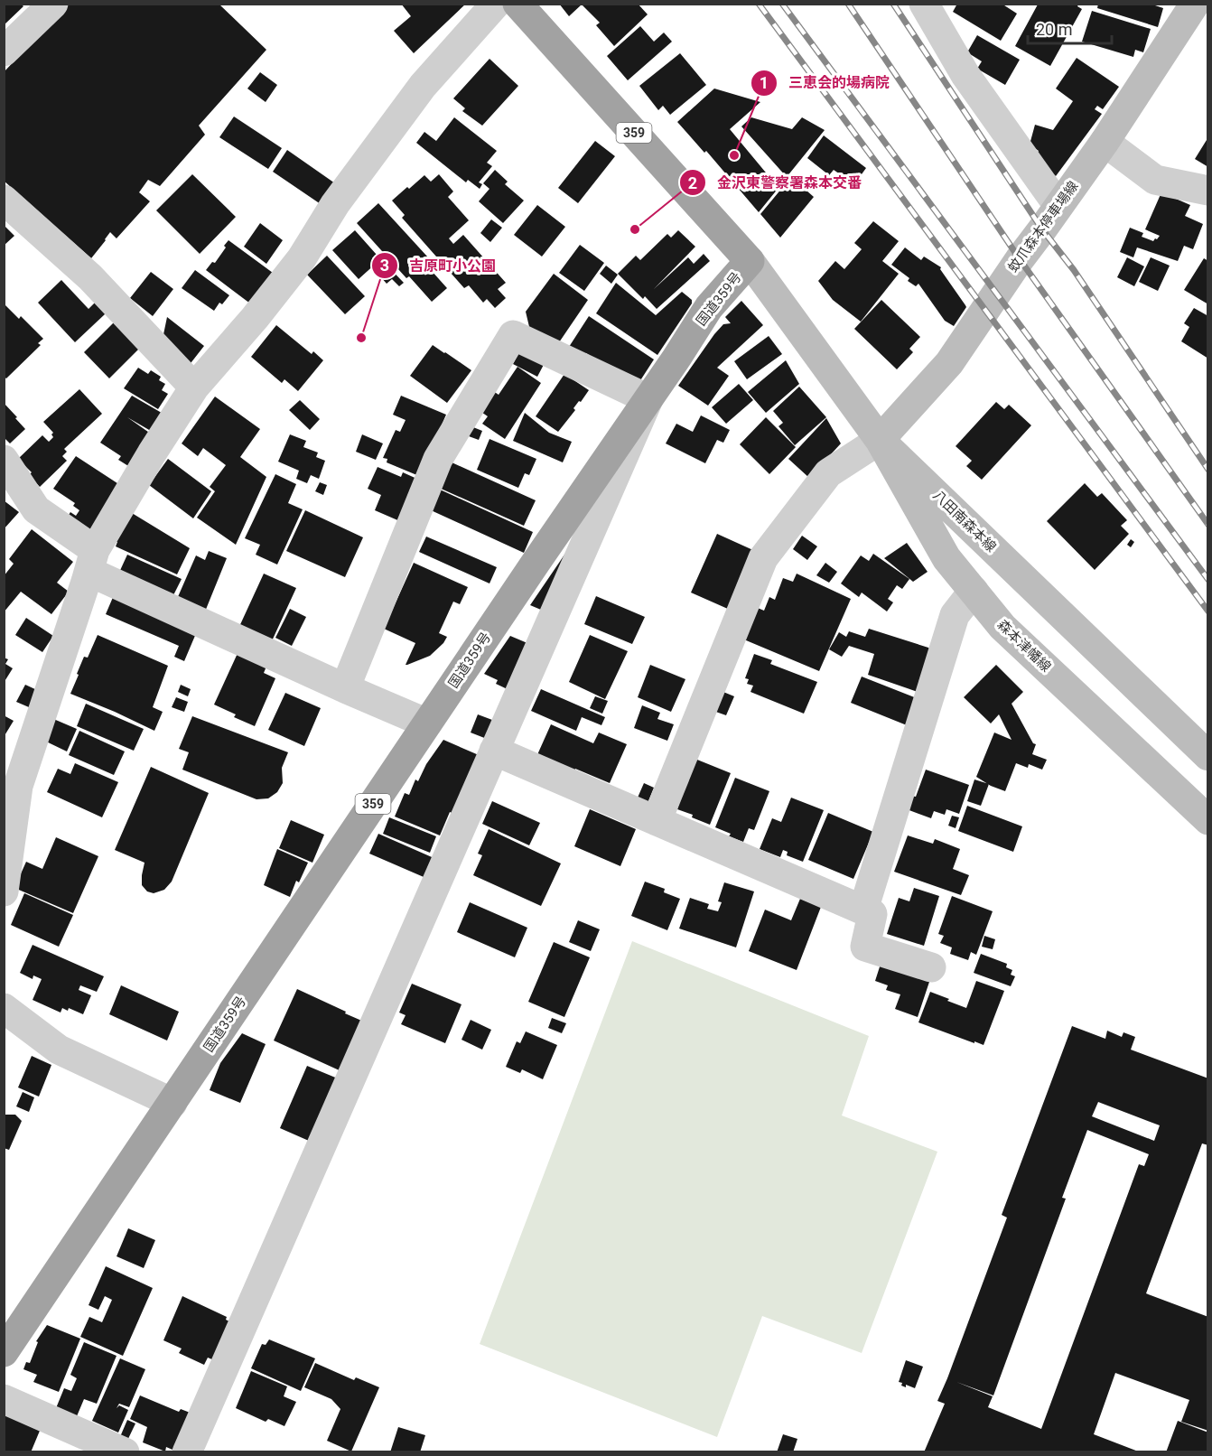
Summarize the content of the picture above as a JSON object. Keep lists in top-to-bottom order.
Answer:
{
  "streets": {
    "highway": ["359", "国道359号"],
    "main road": ["蚊爪森本停車場線", "八田南森本線", "森本津幡線"]
  },
  "crossings": [
    ["蚊爪森本停車場線", "八田南森本線"],
    ["蚊爪森本停車場線", "森本津幡線"],
    ["国道359号", "八田南森本線"],
    ["八田南森本線", "森本津幡線"]
  ],
  "places": ["三恵会的場病院", "金沢東警察署森本交番", "吉原町小公園"],
  "scale_bar": "20 m"
}
